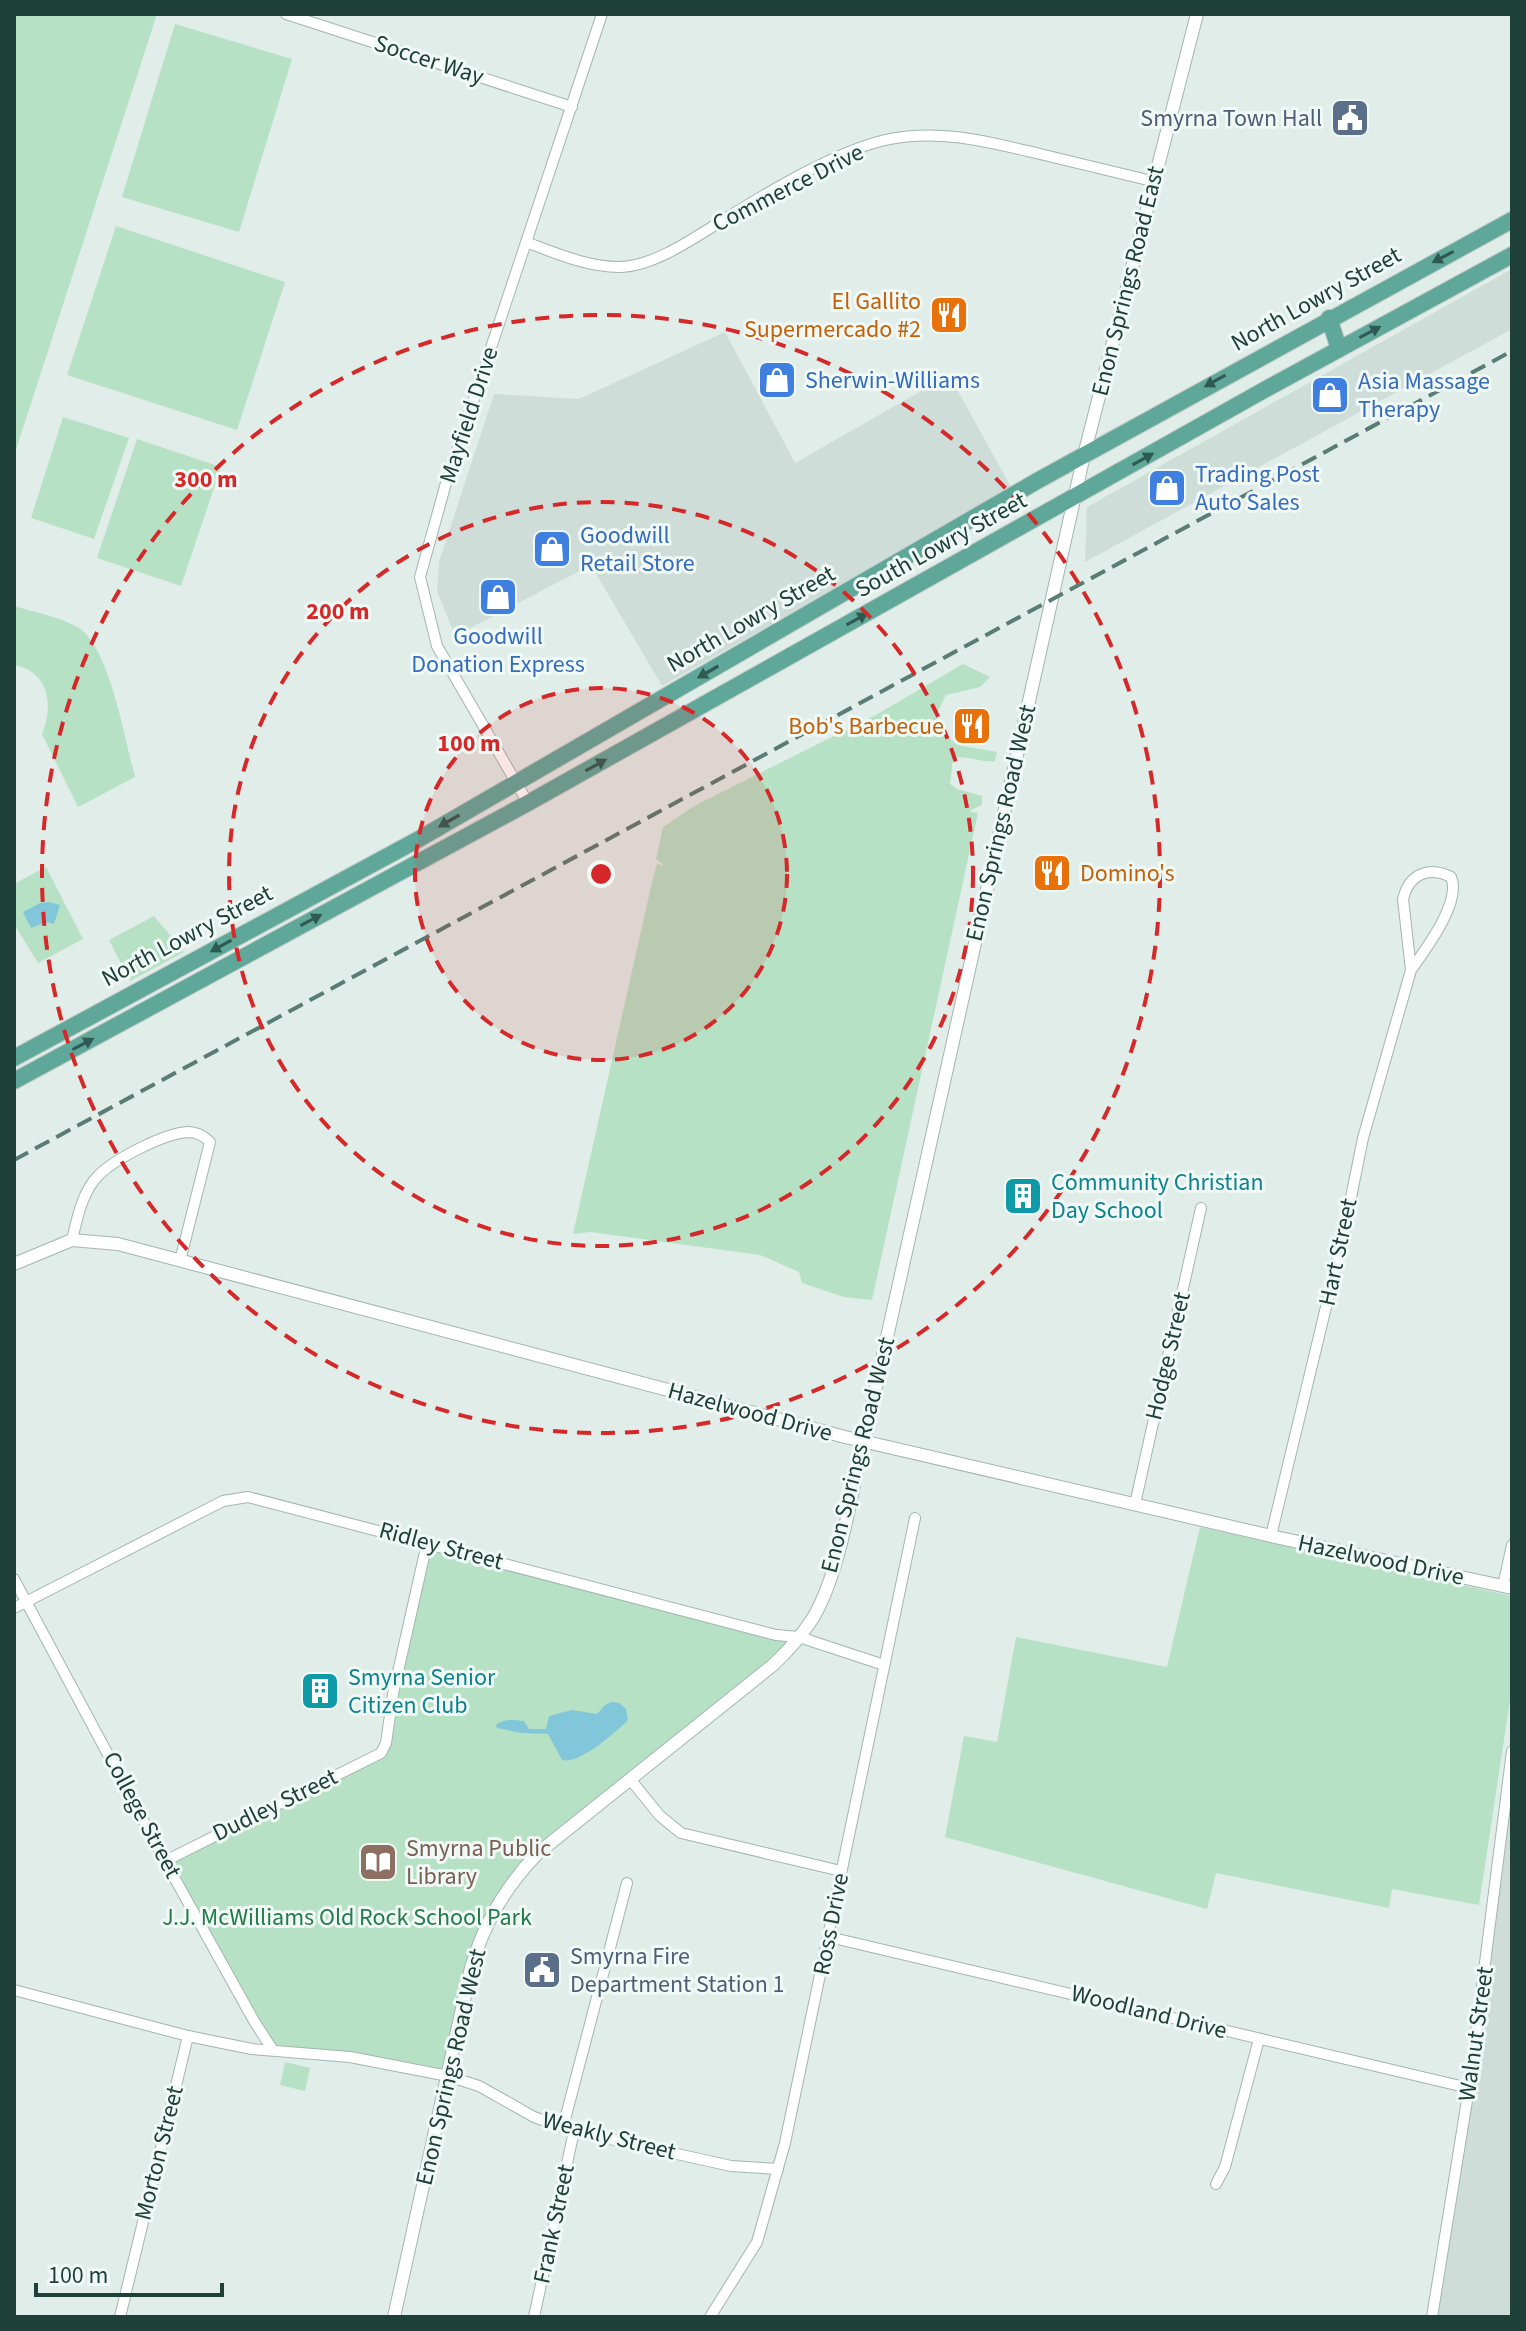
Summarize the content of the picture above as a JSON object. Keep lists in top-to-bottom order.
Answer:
{
  "streets": {
    "main road": ["North Lowry Street", "South Lowry Street"],
    "street": [
      "Soccer Way",
      "Commerce Drive",
      "Enon Springs Road East",
      "Mayfield Drive",
      "Enon Springs Road West",
      "Hart Street",
      "Hodge Street",
      "Hazelwood Drive",
      "Ridley Street",
      "Dudley Street",
      "College Street",
      "Ross Drive",
      "Woodland Drive",
      "Walnut Street",
      "Weakly Street",
      "Morton Street",
      "Frank Street"
    ]
  },
  "crossings": [
    ["Soccer Way", "Mayfield Drive"],
    ["Commerce Drive", "Enon Springs Road East"],
    ["Commerce Drive", "Mayfield Drive"],
    ["Enon Springs Road East", "North Lowry Street"],
    ["Enon Springs Road East", "Enon Springs Road West"],
    ["North Lowry Street", "Mayfield Drive"],
    ["North Lowry Street", "Enon Springs Road West"],
    ["Mayfield Drive", "South Lowry Street"],
    ["South Lowry Street", "Enon Springs Road West"],
    ["Enon Springs Road West", "Hazelwood Drive"],
    ["Enon Springs Road West", "Ridley Street"],
    ["Enon Springs Road West", "Weakly Street"],
    ["Hart Street", "Hazelwood Drive"],
    ["Hodge Street", "Hazelwood Drive"],
    ["Ridley Street", "Dudley Street"],
    ["Ridley Street", "College Street"],
    ["Ridley Street", "Ross Drive"],
    ["Dudley Street", "College Street"],
    ["Ross Drive", "Woodland Drive"],
    ["Ross Drive", "Weakly Street"],
    ["Woodland Drive", "Walnut Street"],
    ["Weakly Street", "Frank Street"]
  ],
  "one_way": ["North Lowry Street", "South Lowry Street"],
  "parks": ["J.J. McWilliams Old Rock School Park"],
  "places": {
    "public building": ["Smyrna Town Hall", "Smyrna Fire Department Station 1"],
    "restaurant": ["El Gallito Supermercado #2", "Bob's Barbecue", "Domino's"],
    "shop": [
      "Sherwin-Williams",
      "Asia Massage Therapy",
      "Trading Post Auto Sales",
      "Goodwill Retail Store",
      "Goodwill Donation Express"
    ],
    "building": ["Community Christian Day School", "Smyrna Senior Citizen Club"],
    "library": ["Smyrna Public Library"]
  },
  "scale_bar": "100 m",
  "rings": ["300 m", "200 m", "100 m"]
}
